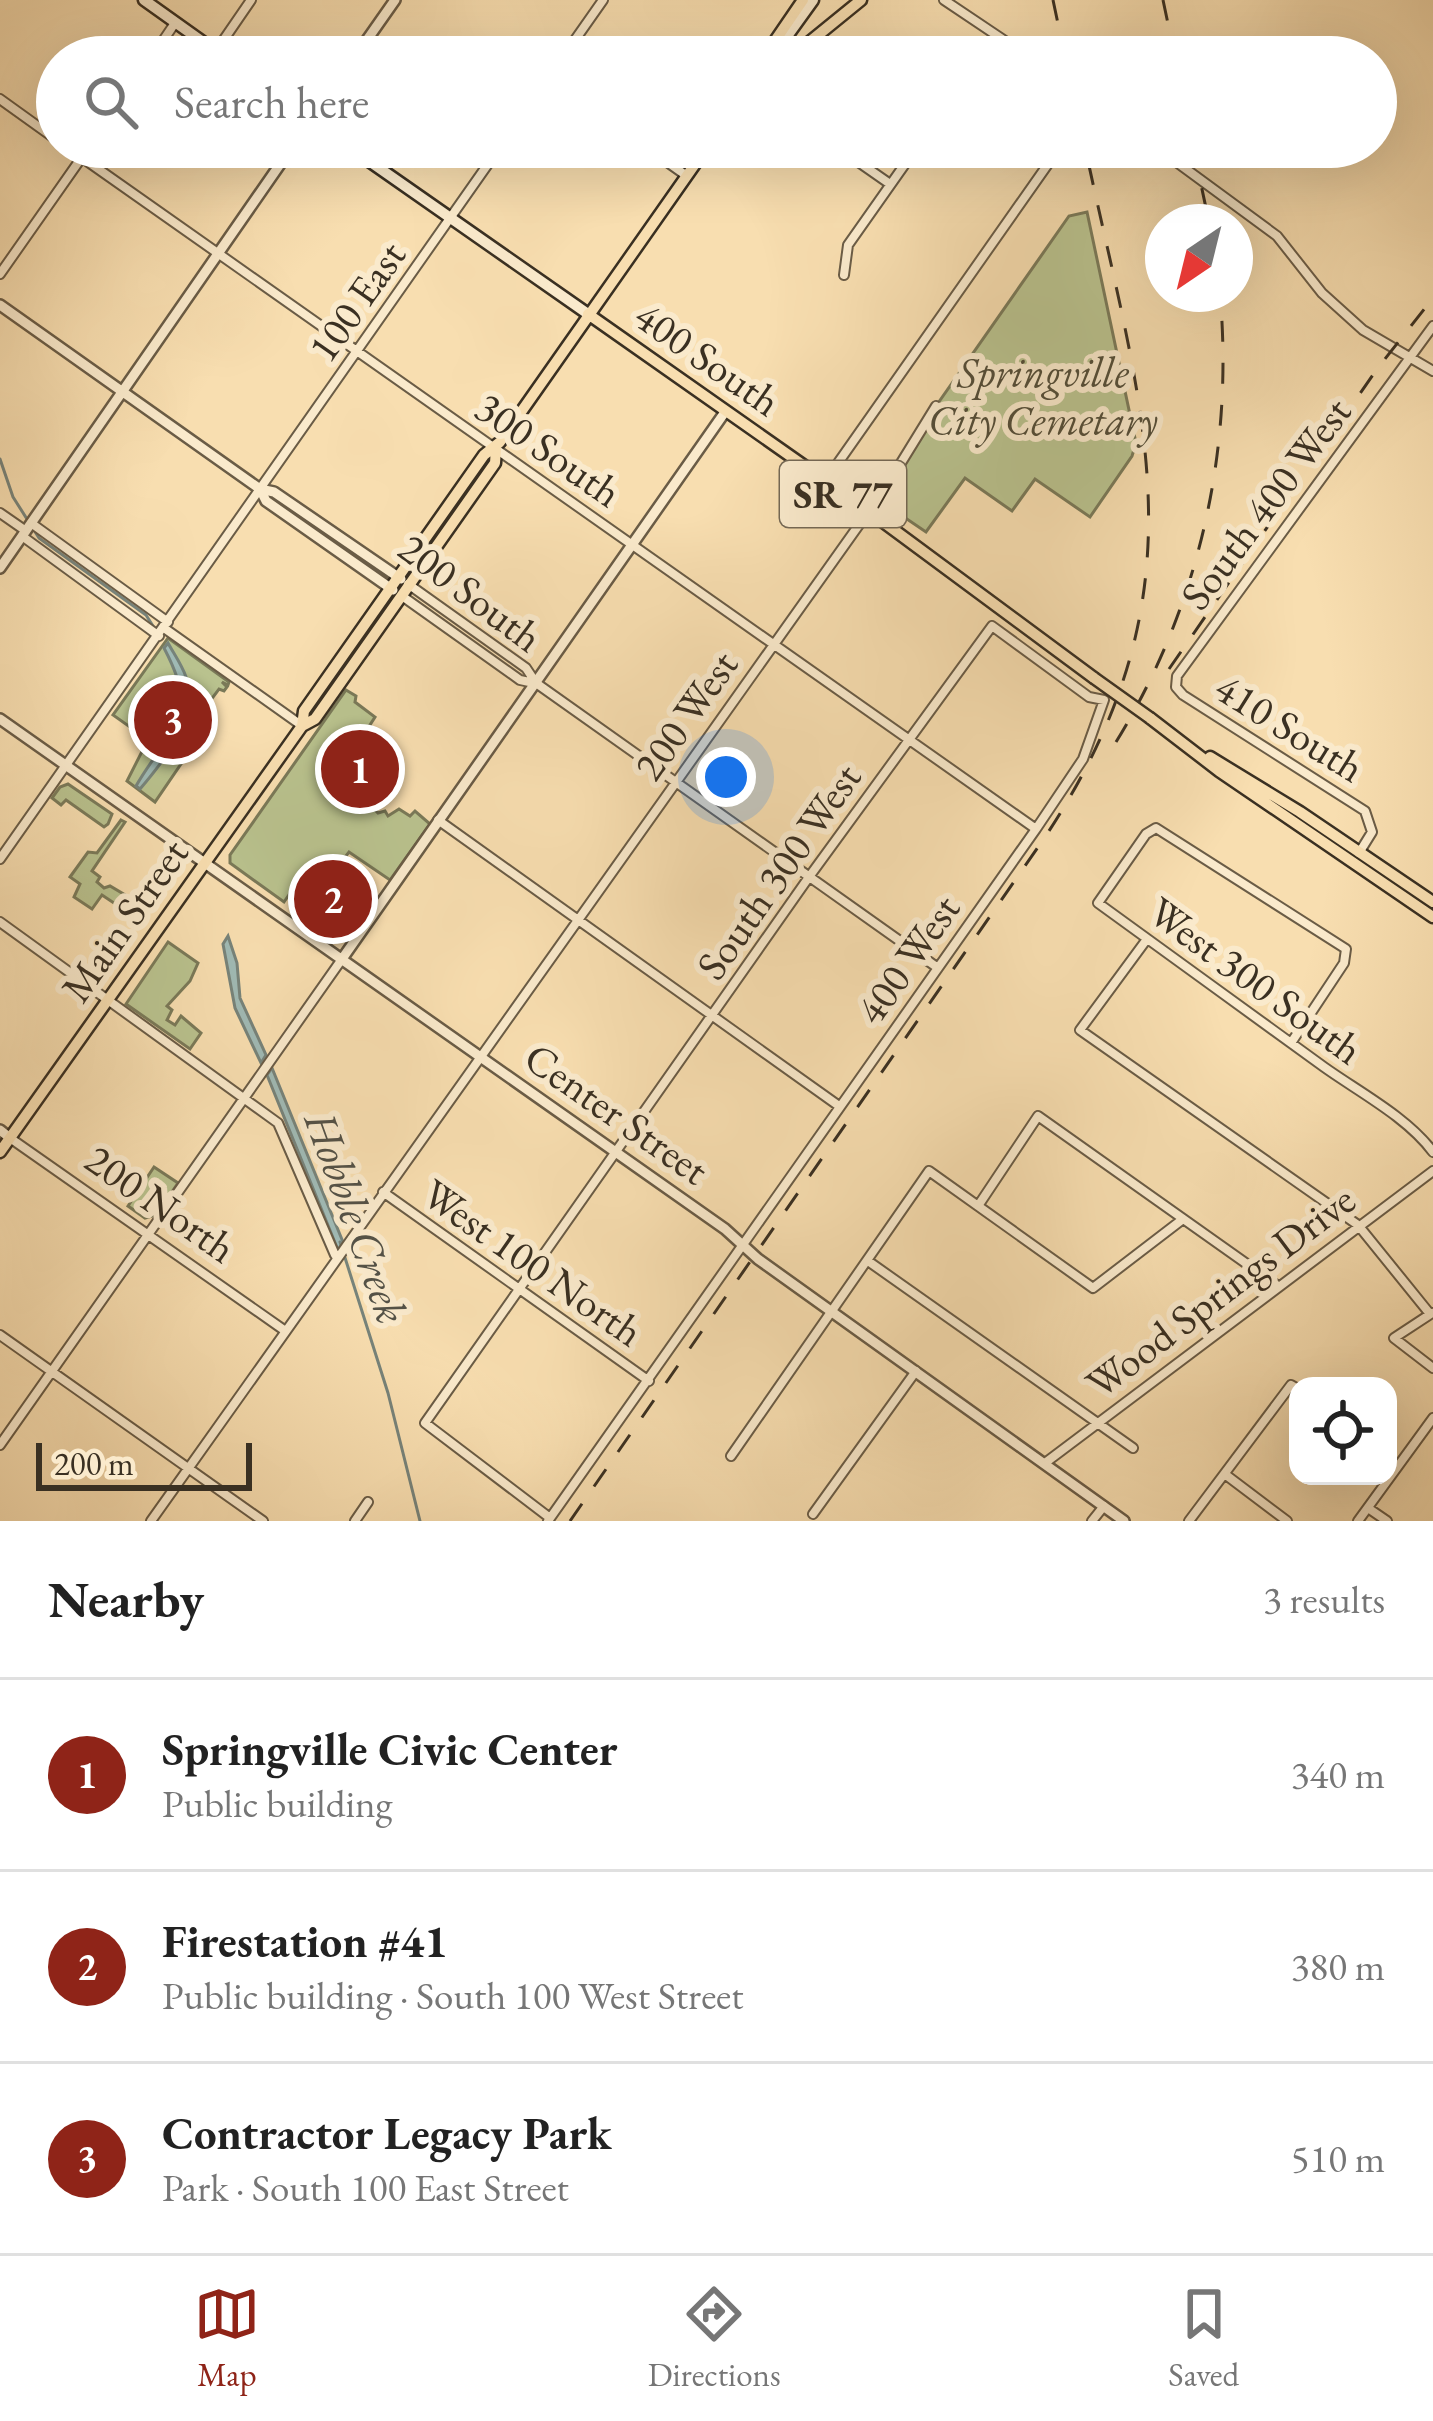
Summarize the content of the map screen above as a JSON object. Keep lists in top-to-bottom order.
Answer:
{
  "streets": {
    "main road": ["400 South", "SR 77", "Main Street"],
    "street": [
      "100 East",
      "300 South",
      "South 400 West",
      "200 South",
      "200 West",
      "410 South",
      "South 300 West",
      "400 West",
      "West 300 South",
      "Center Street",
      "200 North",
      "West 100 North",
      "Wood Springs Drive"
    ]
  },
  "crossings": [
    ["100 East", "400 South"],
    ["100 East", "300 South"],
    ["100 East", "200 South"],
    ["100 East", "Center Street"],
    ["400 South", "200 West"],
    ["400 South", "410 South"],
    ["400 South", "Main Street"],
    ["300 South", "200 West"],
    ["300 South", "South 300 West"],
    ["300 South", "Main Street"],
    ["300 South", "400 West"],
    ["South 400 West", "410 South"],
    ["200 South", "200 West"],
    ["200 South", "South 300 West"],
    ["200 South", "Main Street"],
    ["200 South", "400 West"],
    ["200 West", "Center Street"],
    ["200 West", "200 North"],
    ["200 West", "West 100 North"],
    ["South 300 West", "400 West"],
    ["South 300 West", "Center Street"],
    ["South 300 West", "West 100 North"],
    ["Main Street", "Center Street"],
    ["Main Street", "200 North"],
    ["400 West", "Center Street"],
    ["400 West", "West 100 North"],
    ["Center Street", "Wood Springs Drive"]
  ],
  "water": ["Hobble Creek"],
  "parks": ["Springville City Cemetary"],
  "scale_bar": "200 m",
  "north": "bottom left",
  "page": {
    "search": "Search here",
    "pins": ["3", "1", "2"],
    "scale": "200 m",
    "heading": ["Nearby", "3 results"],
    "list": [
      {
        "mark": "1",
        "name": "Springville Civic Center",
        "note": "Public building",
        "value": "340 m"
      },
      {
        "mark": "2",
        "name": "Firestation #41",
        "note": "Public building · South 100 West Street",
        "value": "380 m"
      },
      {
        "mark": "3",
        "name": "Contractor Legacy Park",
        "note": "Park · South 100 East Street",
        "value": "510 m"
      }
    ],
    "nav": ["Map", "Directions", "Saved"]
  }
}
